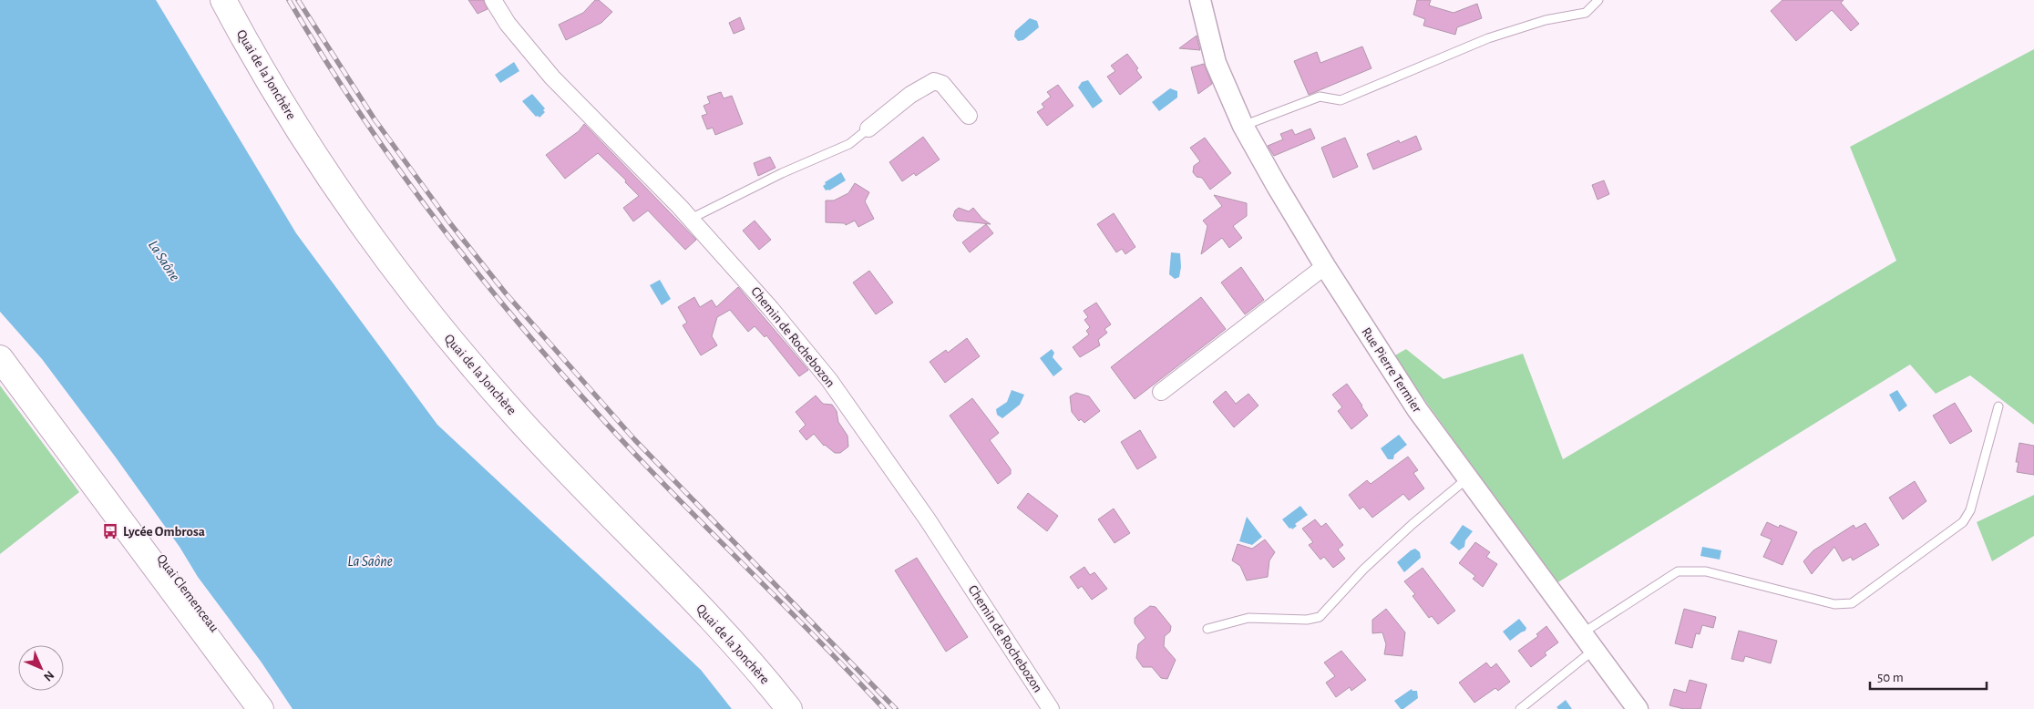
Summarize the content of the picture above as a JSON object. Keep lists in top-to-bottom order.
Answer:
{
  "streets": {
    "main road": ["Quai de la Jonchère", "Quai Clemenceau"],
    "street": ["Chemin de Rochebozon", "Rue Pierre Termier"]
  },
  "water": ["La Saône"],
  "places": {
    "bus stop": ["Lycée Ombrosa"]
  },
  "scale_bar": "50 m",
  "north": "bottom right"
}
